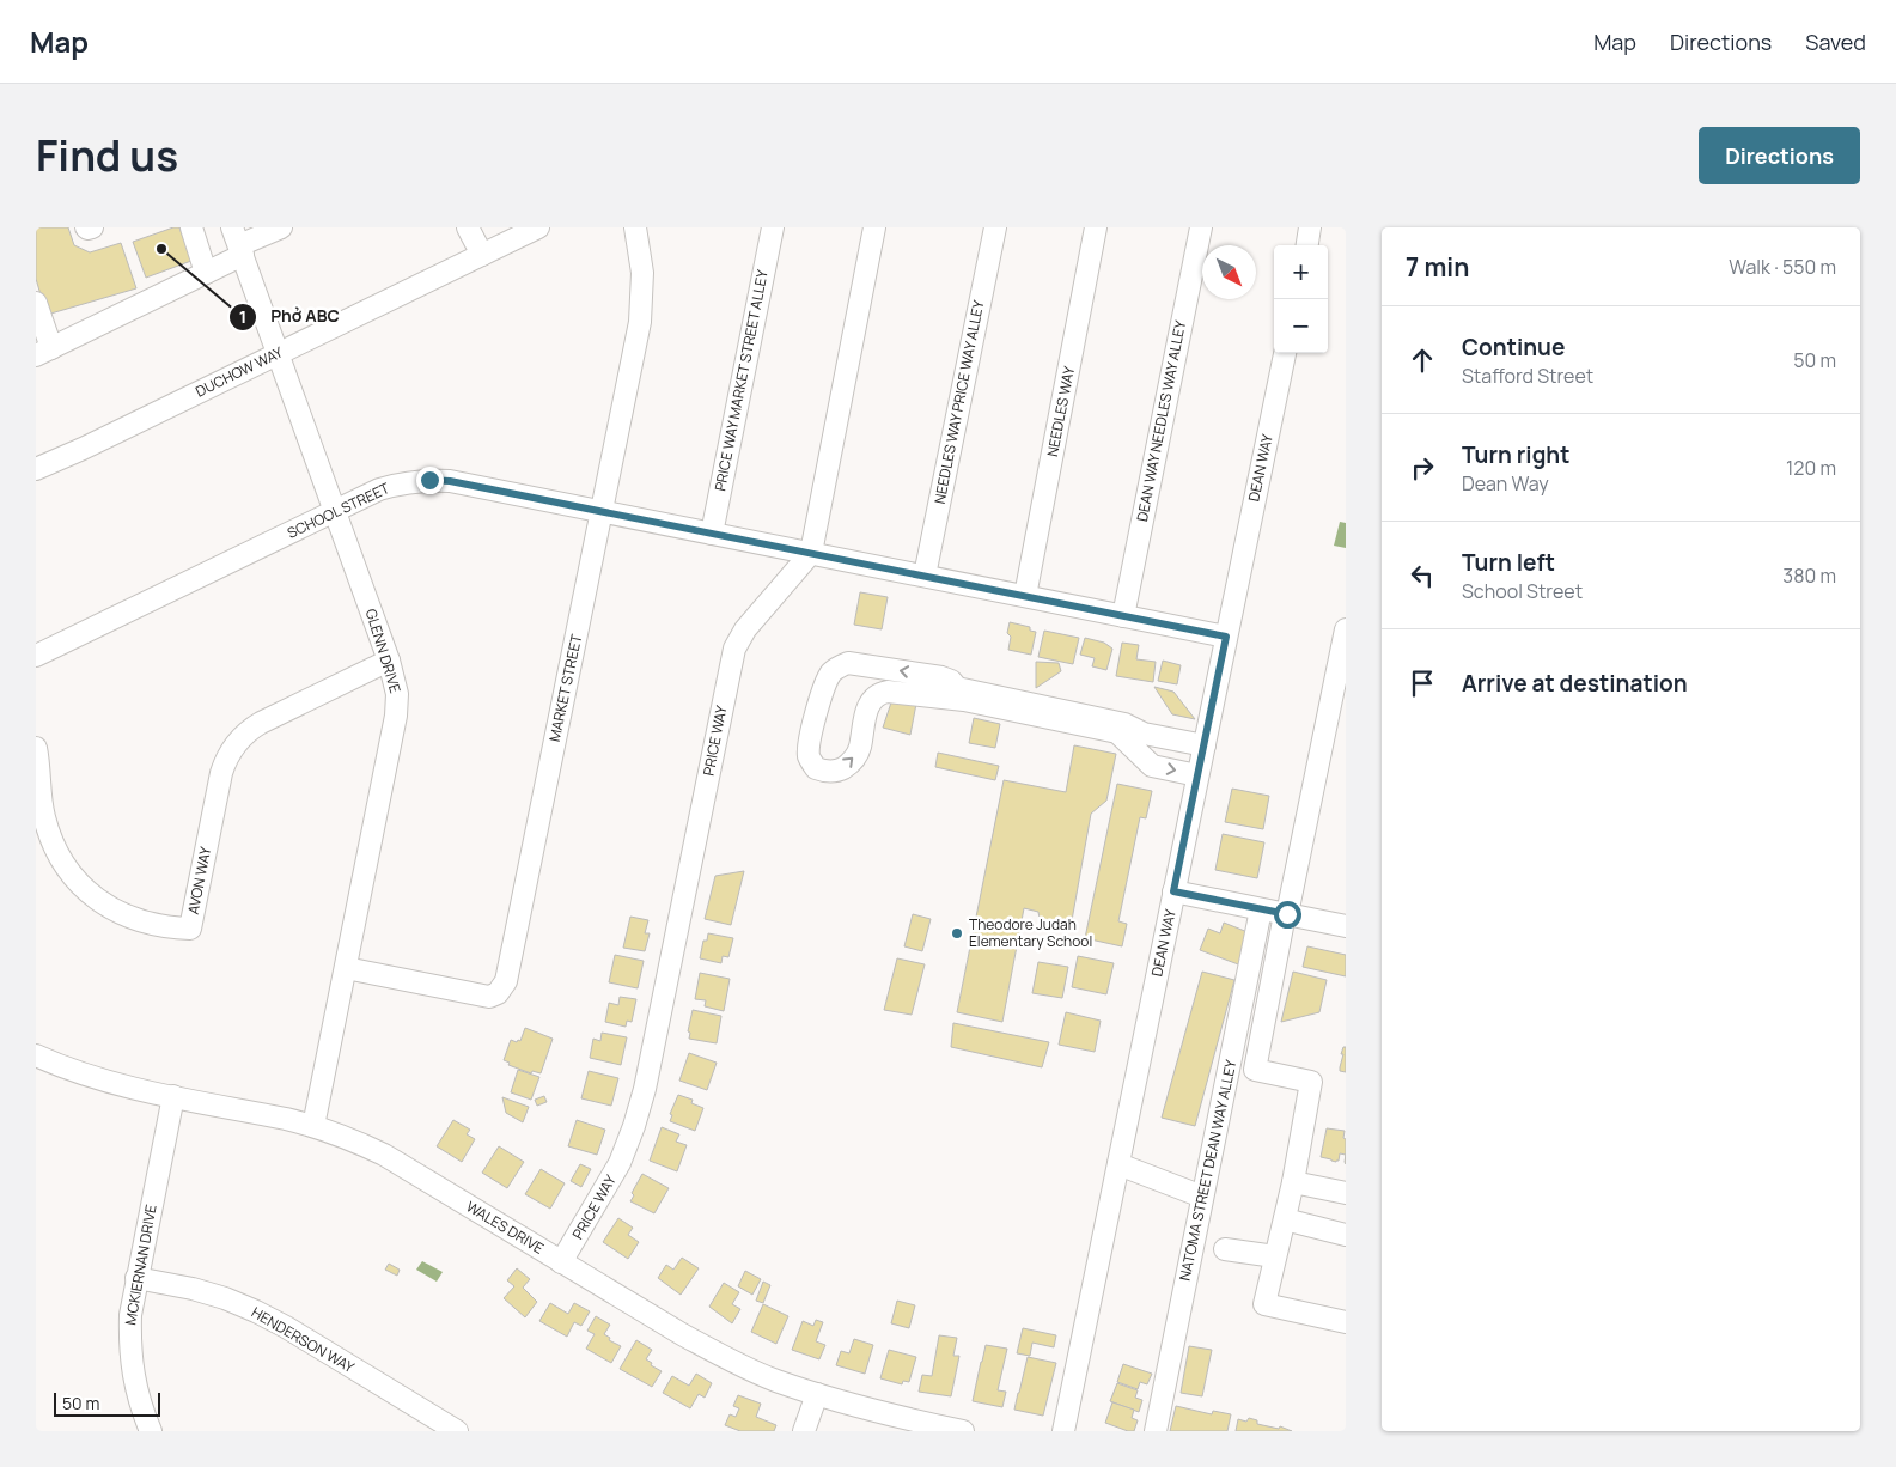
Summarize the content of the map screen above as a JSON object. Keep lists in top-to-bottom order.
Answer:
{
  "streets": {
    "street": [
      "DUCHOW WAY",
      "PRICE WAY MARKET STREET ALLEY",
      "NEEDLES WAY PRICE WAY ALLEY",
      "NEEDLES WAY",
      "DEAN WAY NEEDLES WAY ALLEY",
      "DEAN WAY",
      "SCHOOL STREET",
      "GLENN DRIVE",
      "MARKET STREET",
      "PRICE WAY",
      "AVON WAY",
      "NATOMA STREET DEAN WAY ALLEY",
      "WALES DRIVE",
      "MCKIERNAN DRIVE",
      "HENDERSON WAY"
    ]
  },
  "crossings": [
    ["DUCHOW WAY", "GLENN DRIVE"],
    ["PRICE WAY MARKET STREET ALLEY", "SCHOOL STREET"],
    ["NEEDLES WAY PRICE WAY ALLEY", "SCHOOL STREET"],
    ["NEEDLES WAY", "SCHOOL STREET"],
    ["DEAN WAY NEEDLES WAY ALLEY", "SCHOOL STREET"],
    ["DEAN WAY", "SCHOOL STREET"],
    ["SCHOOL STREET", "GLENN DRIVE"],
    ["SCHOOL STREET", "MARKET STREET"],
    ["SCHOOL STREET", "PRICE WAY"],
    ["GLENN DRIVE", "MARKET STREET"],
    ["GLENN DRIVE", "AVON WAY"],
    ["GLENN DRIVE", "WALES DRIVE"],
    ["PRICE WAY", "WALES DRIVE"],
    ["WALES DRIVE", "MCKIERNAN DRIVE"],
    ["MCKIERNAN DRIVE", "HENDERSON WAY"]
  ],
  "places": ["Phở ABC", "Theodore Judah Elementary School"],
  "scale_bar": "50 m",
  "north": "bottom right",
  "page": {
    "header": "Map",
    "nav": ["Map", "Directions", "Saved"],
    "title": "Find us",
    "buttons": "Directions",
    "heading": ["7 min", "Walk · 550 m"],
    "map_buttons": ["+", "−"],
    "list": [
      ["Continue", "Stafford Street", "50 m"],
      ["Turn right", "Dean Way", "120 m"],
      ["Turn left", "School Street", "380 m"],
      "Arrive at destination"
    ],
    "scale": "50 m"
  }
}
